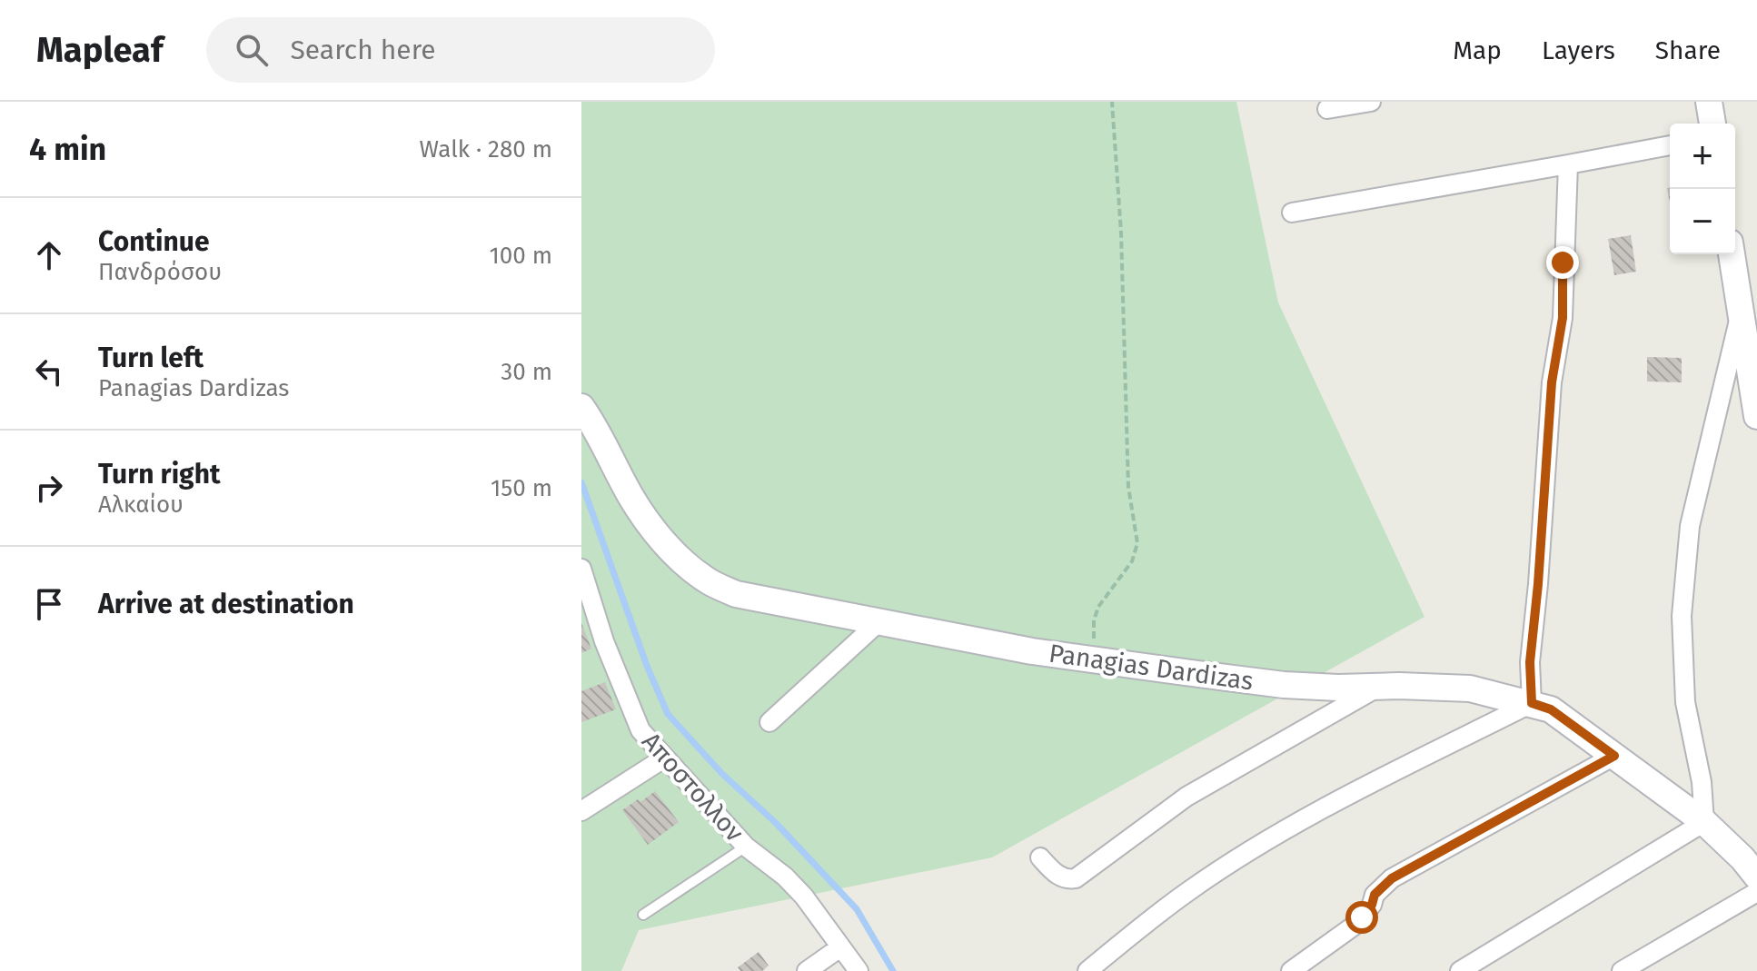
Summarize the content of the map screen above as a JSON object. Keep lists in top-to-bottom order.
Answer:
{
  "streets": {
    "street": ["Panagias Dardizas", "Αποστολλον"]
  },
  "page": {
    "header": "Mapleaf",
    "search": "Search here",
    "nav": ["Map", "Layers", "Share"],
    "heading": ["4 min", "Walk · 280 m"],
    "map_buttons": ["+", "−"],
    "list": [
      ["Continue", "Πανδρόσου", "100 m"],
      ["Turn left", "Panagias Dardizas", "30 m"],
      ["Turn right", "Αλκαίου", "150 m"],
      "Arrive at destination"
    ]
  }
}
